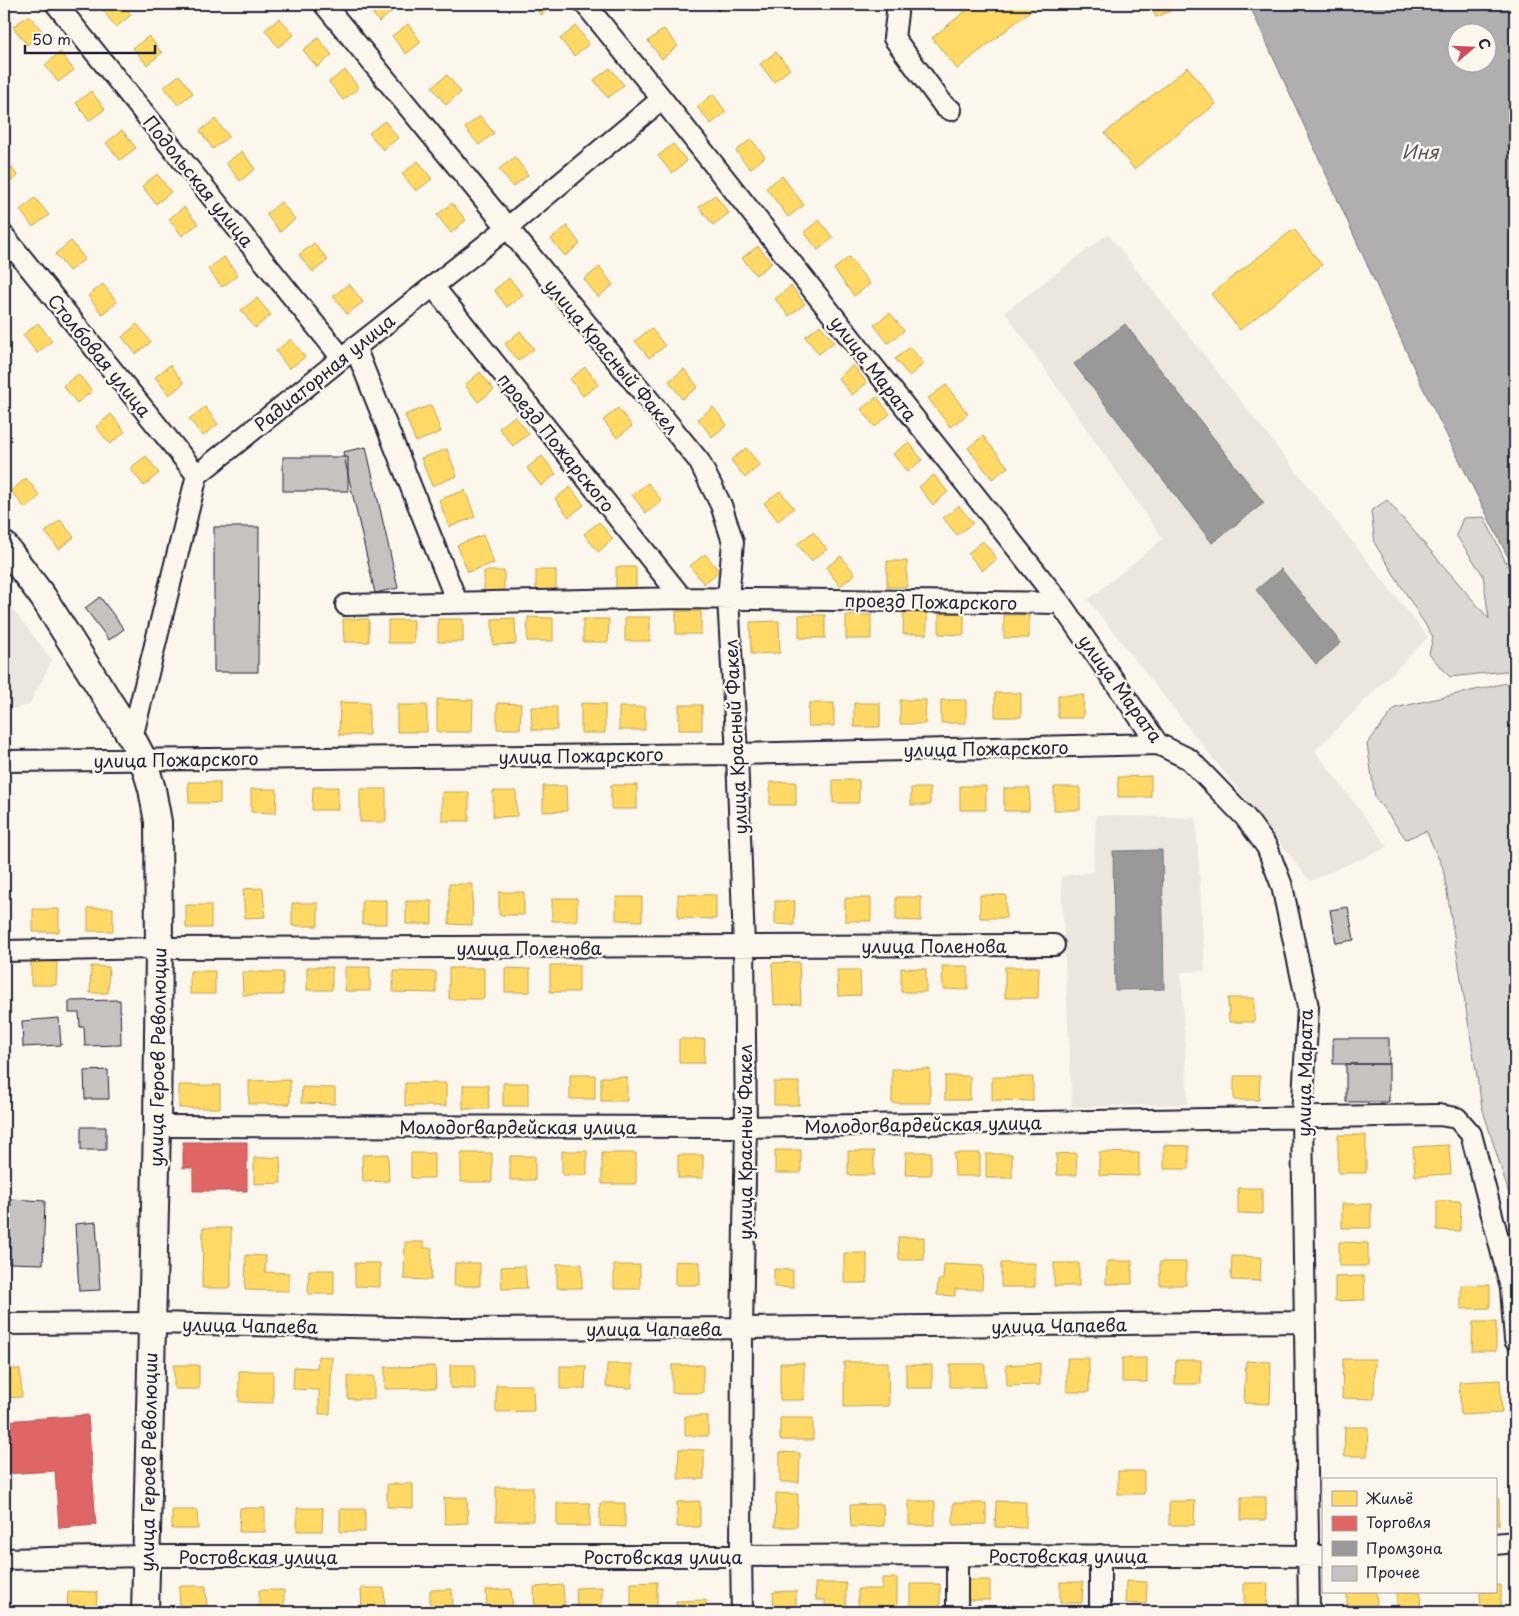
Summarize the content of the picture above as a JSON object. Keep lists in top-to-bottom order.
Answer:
{
  "streets": {
    "street": [
      "Подольская улица",
      "Столбовая улица",
      "улица Красный Факел",
      "улица Марата",
      "Радиаторная улица",
      "проезд Пожарского",
      "улица Пожарского",
      "улица Поленова",
      "улица Героев Революции",
      "Молодогвардейская улица",
      "улица Чапаева",
      "Ростовская улица"
    ]
  },
  "crossings": [
    ["Подольская улица", "Радиаторная улица"],
    ["Подольская улица", "проезд Пожарского"],
    ["Столбовая улица", "Радиаторная улица"],
    ["улица Красный Факел", "Радиаторная улица"],
    ["улица Красный Факел", "проезд Пожарского"],
    ["улица Красный Факел", "улица Пожарского"],
    ["улица Красный Факел", "улица Поленова"],
    ["улица Красный Факел", "Молодогвардейская улица"],
    ["улица Красный Факел", "улица Чапаева"],
    ["улица Красный Факел", "Ростовская улица"],
    ["улица Марата", "Радиаторная улица"],
    ["улица Марата", "проезд Пожарского"],
    ["улица Марата", "улица Пожарского"],
    ["улица Марата", "Молодогвардейская улица"],
    ["улица Марата", "улица Чапаева"],
    ["улица Марата", "Ростовская улица"],
    ["Радиаторная улица", "проезд Пожарского"],
    ["улица Пожарского", "улица Героев Революции"],
    ["улица Поленова", "улица Героев Революции"],
    ["улица Героев Революции", "Молодогвардейская улица"],
    ["улица Героев Революции", "улица Чапаева"],
    ["улица Героев Революции", "Ростовская улица"]
  ],
  "water": ["Иня"],
  "legend": [
    "Жильё",
    "Торговля",
    "Промзона",
    "Прочее"
  ],
  "scale_bar": "50 m",
  "north": "right"
}
